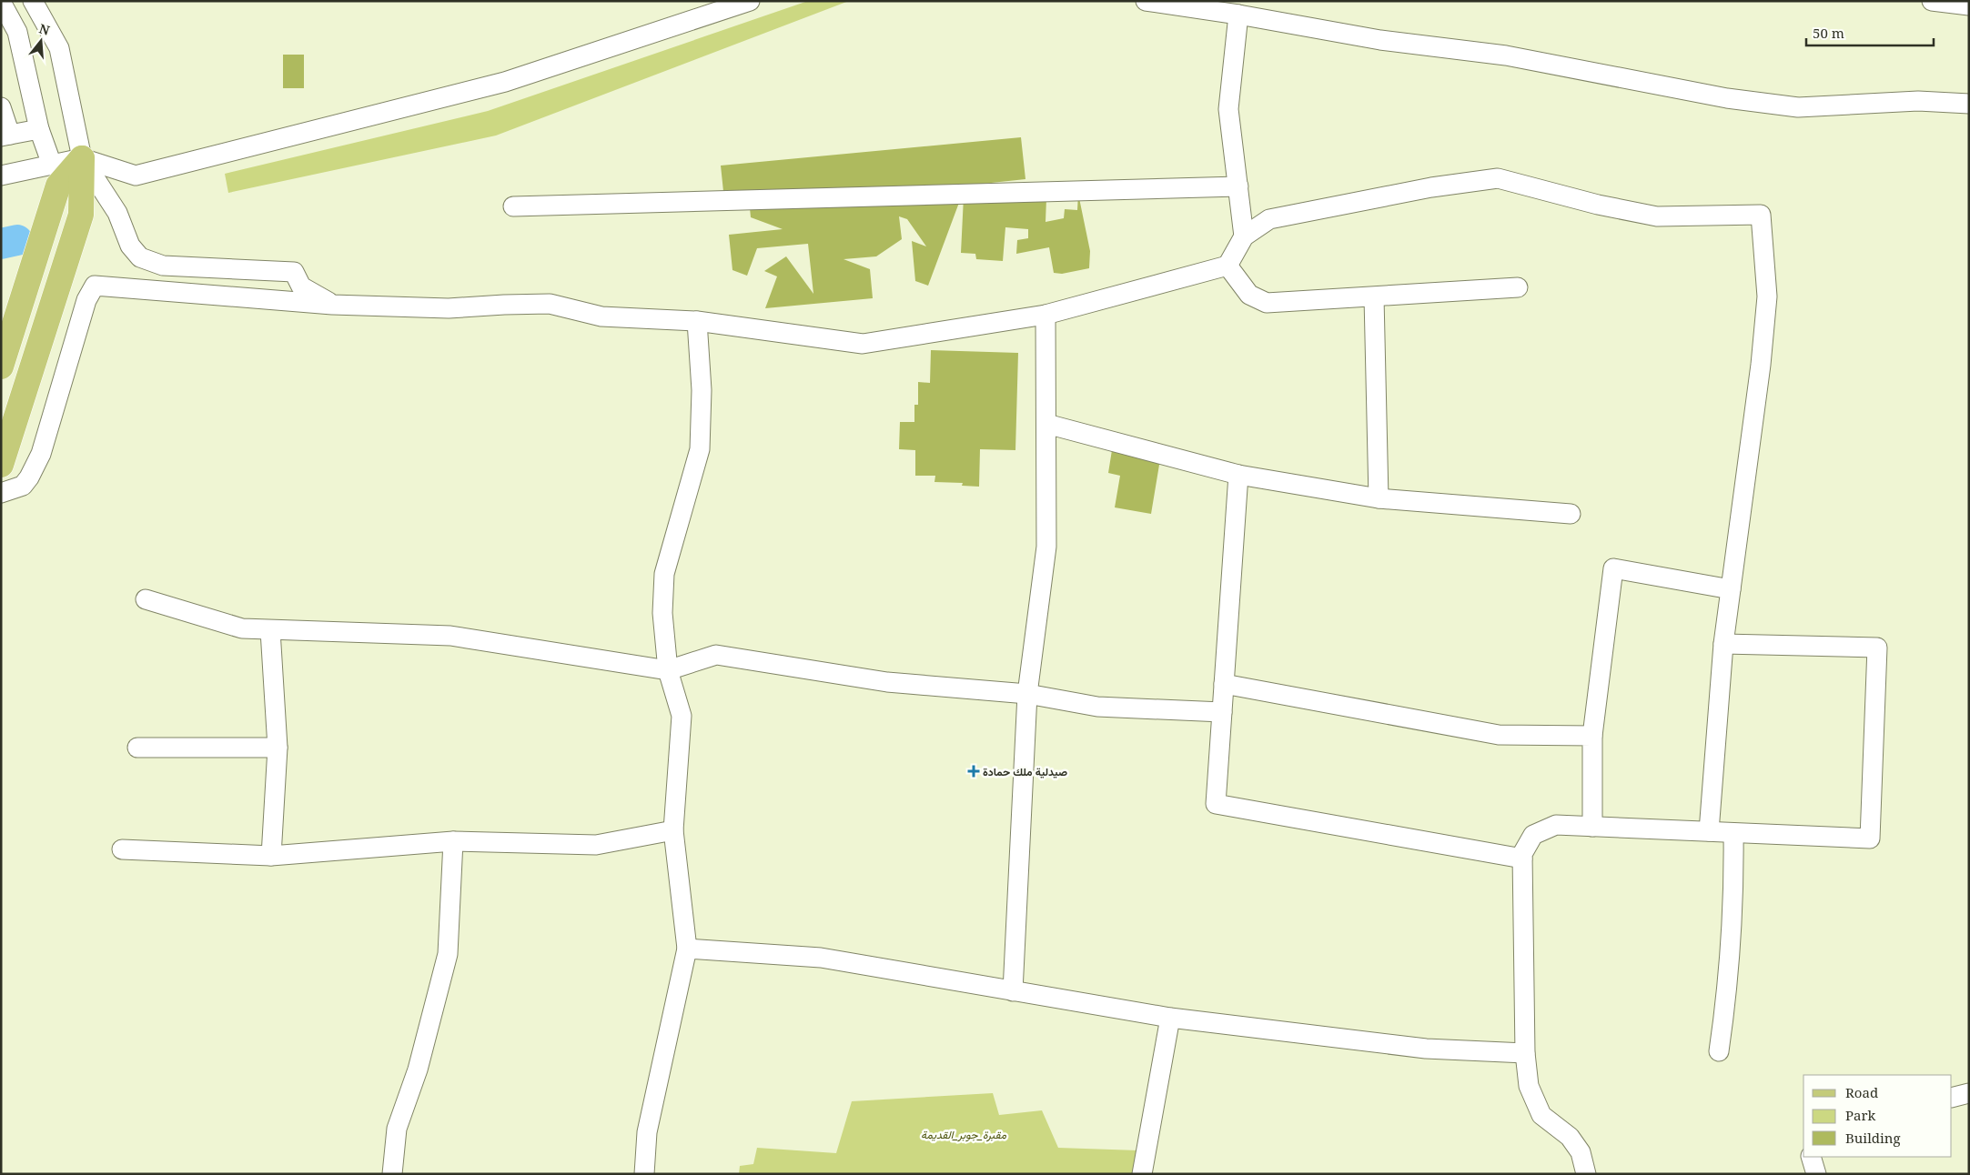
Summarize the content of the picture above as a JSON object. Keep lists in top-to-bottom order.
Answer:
{
  "parks": ["مقبرة_جوبر_القديمة"],
  "places": {
    "health": ["صيدلية ملك حمادة"]
  },
  "legend": ["Road", "Park", "Building"],
  "scale_bar": "50 m",
  "north": "top"
}
